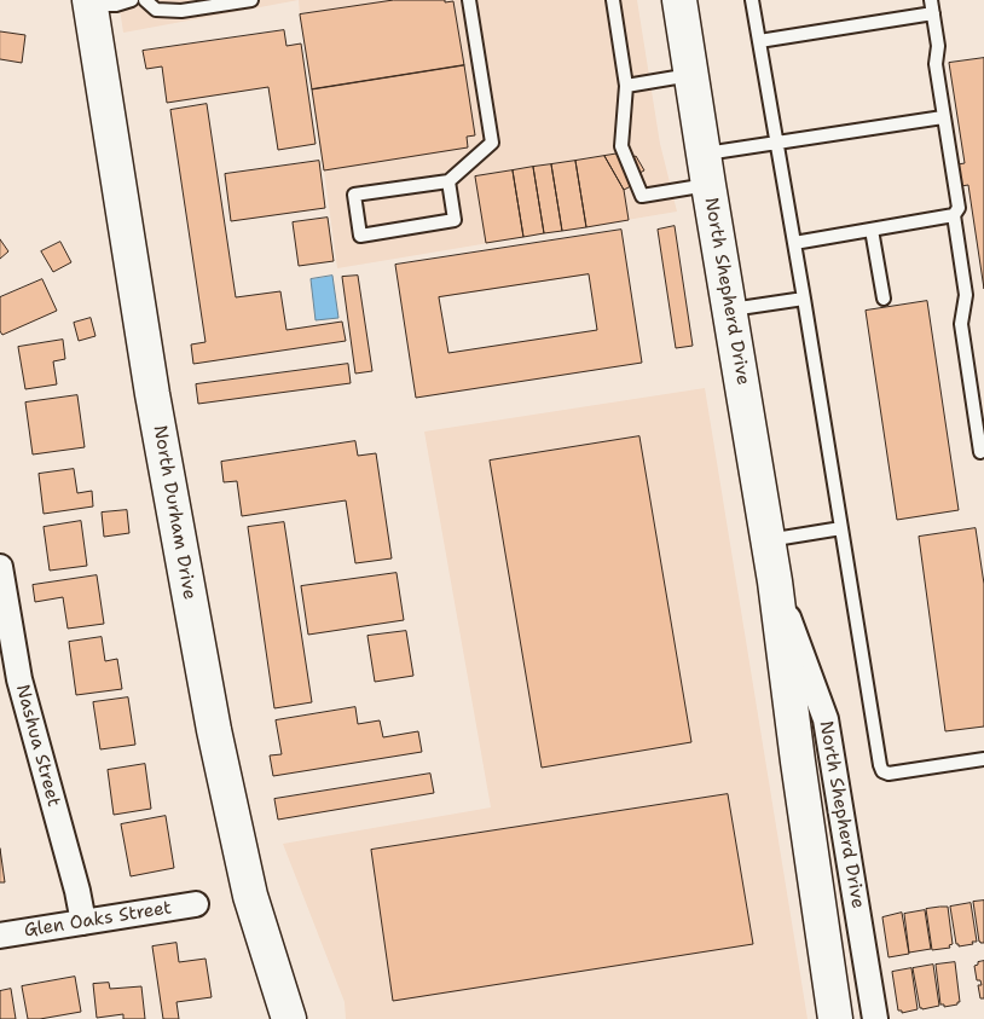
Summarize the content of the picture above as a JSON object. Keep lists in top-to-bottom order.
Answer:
{
  "streets": {
    "main road": ["North Shepherd Drive", "North Durham Drive"],
    "street": ["Nashua Street", "Glen Oaks Street"]
  },
  "crossings": [
    ["Nashua Street", "Glen Oaks Street"]
  ]
}
